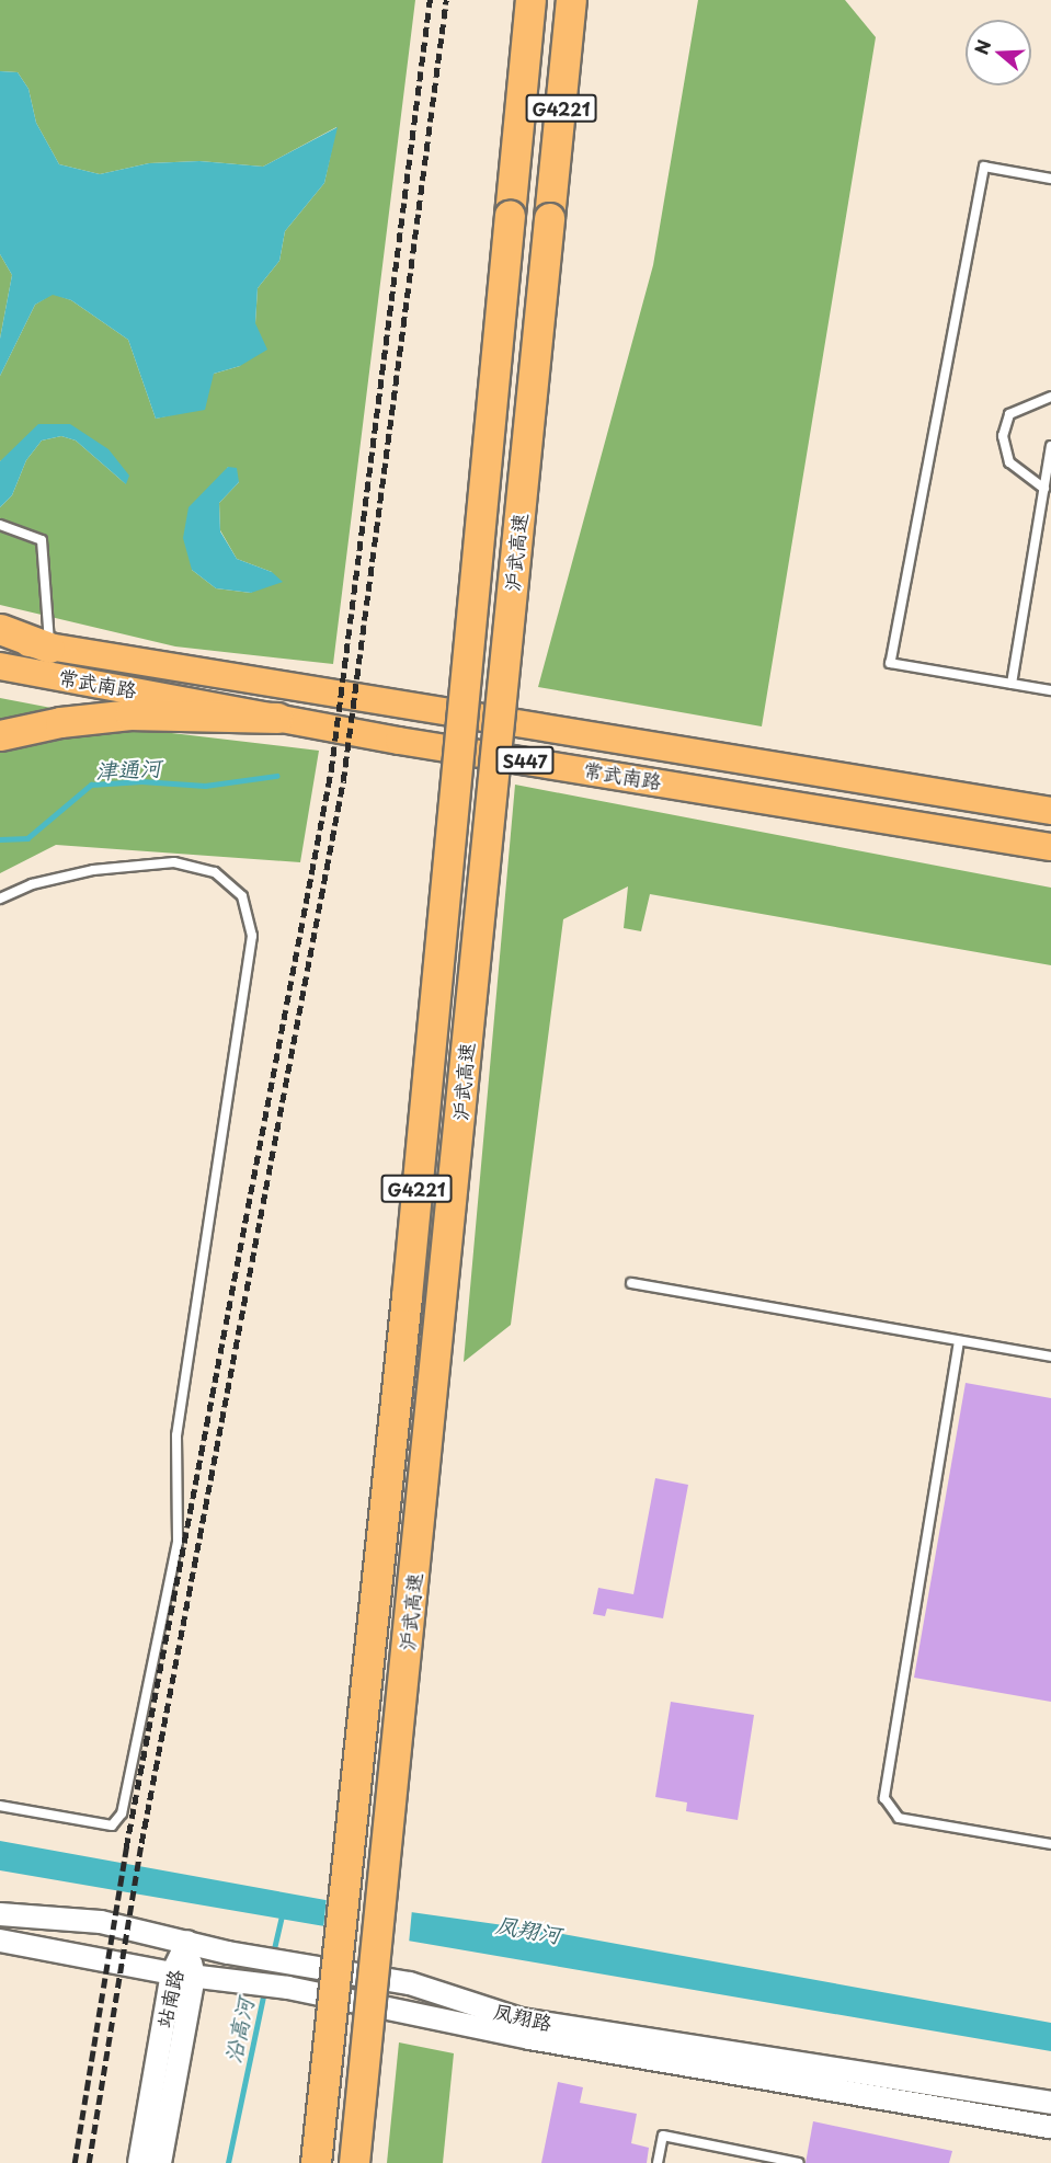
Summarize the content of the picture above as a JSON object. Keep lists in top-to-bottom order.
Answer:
{
  "streets": {
    "highway": ["G4221", "沪武高速"],
    "main road": ["常武南路", "S447"],
    "street": ["站南路", "凤翔路"]
  },
  "crossings": [
    ["站南路", "凤翔路"]
  ],
  "water": ["津通河", "凤翔河", "沿高河"],
  "north": "left"
}
